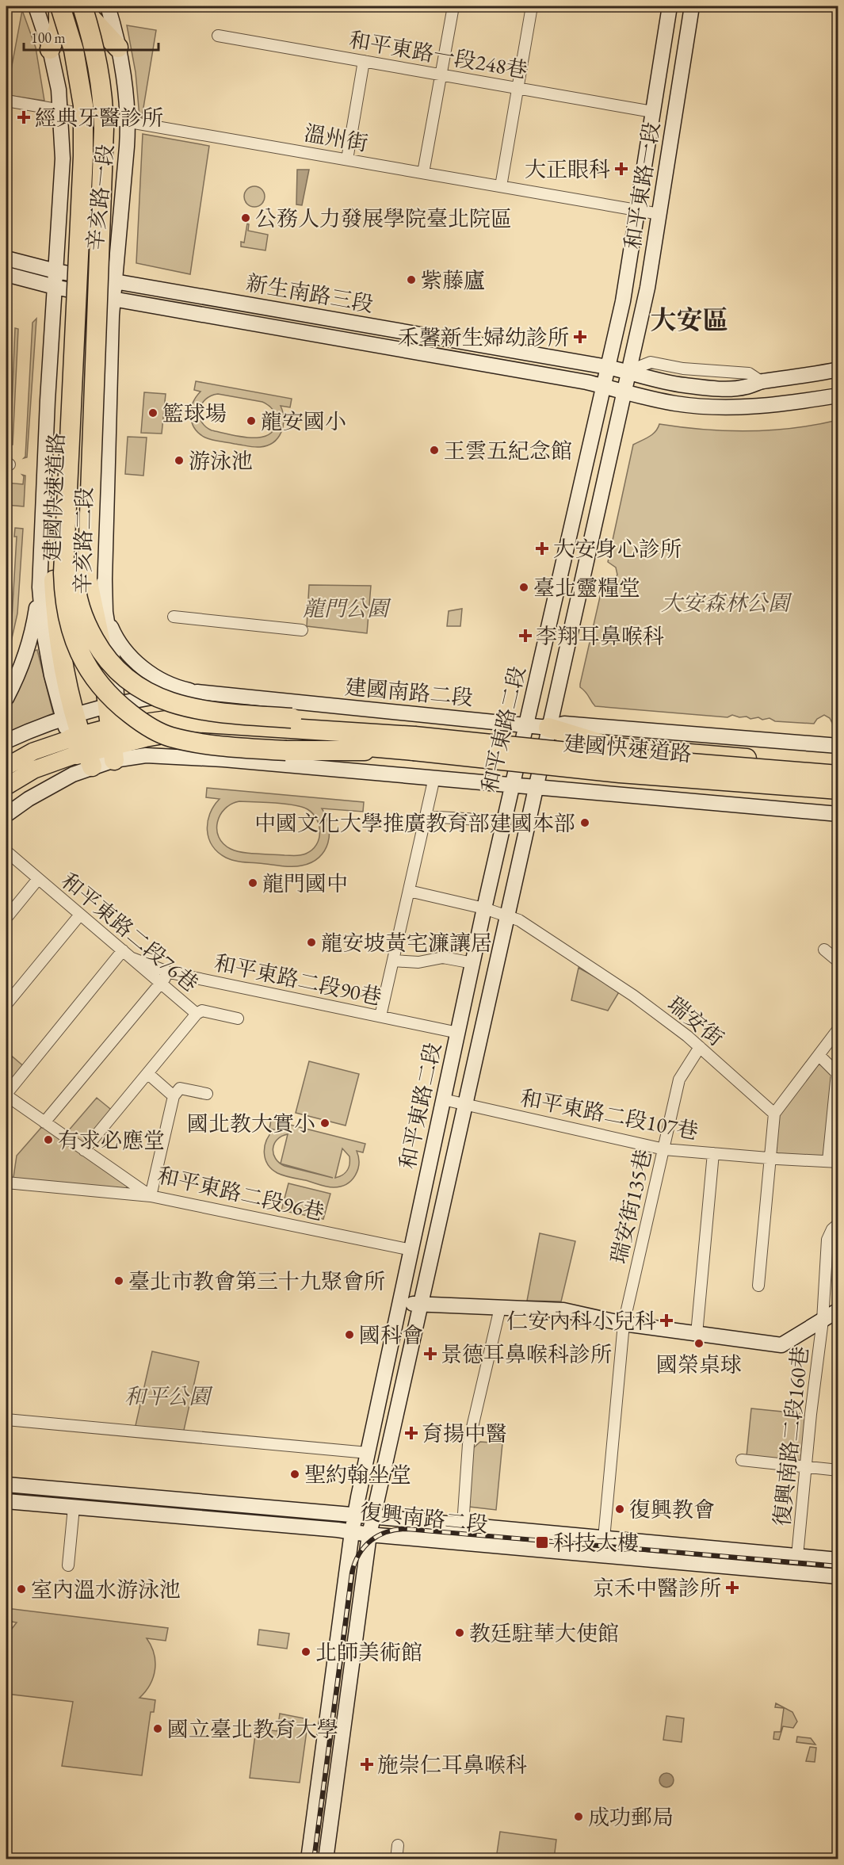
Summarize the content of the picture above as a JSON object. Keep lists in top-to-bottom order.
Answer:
{
  "streets": {
    "highway": ["建國快速道路"],
    "main road": [
      "和平東路一段",
      "辛亥路一段",
      "新生南路三段",
      "辛亥路二段",
      "建國南路二段",
      "和平東路二段",
      "復興南路二段"
    ],
    "street": [
      "和平東路一段248巷",
      "溫州街",
      "和平東路二段76巷",
      "和平東路二段90巷",
      "瑞安街",
      "和平東路二段107巷",
      "和平東路二段96巷",
      "瑞安街135巷",
      "復興南路二段160巷"
    ]
  },
  "crossings": [
    ["和平東路一段248巷", "和平東路一段"],
    ["溫州街", "和平東路一段"],
    ["溫州街", "辛亥路一段"],
    ["和平東路一段", "新生南路三段"],
    ["和平東路一段", "和平東路二段"],
    ["辛亥路一段", "新生南路三段"],
    ["辛亥路一段", "辛亥路二段"],
    ["新生南路三段", "辛亥路二段"],
    ["新生南路三段", "和平東路二段"],
    ["辛亥路二段", "建國南路二段"],
    ["建國南路二段", "和平東路二段"],
    ["和平東路二段", "和平東路二段90巷"],
    ["和平東路二段", "瑞安街"],
    ["和平東路二段", "和平東路二段107巷"],
    ["和平東路二段", "和平東路二段96巷"],
    ["和平東路二段", "復興南路二段"],
    ["和平東路二段76巷", "和平東路二段90巷"],
    ["瑞安街", "瑞安街135巷"],
    ["和平東路二段107巷", "瑞安街135巷"],
    ["瑞安街135巷", "復興南路二段"],
    ["復興南路二段160巷", "復興南路二段"]
  ],
  "districts": ["大安區"],
  "parks": ["大安森林公園", "龍門公園", "和平公園"],
  "places": {
    "health": [
      "經典牙醫診所",
      "大正眼科",
      "禾馨新生婦幼診所",
      "大安身心診所",
      "李翔耳鼻喉科",
      "仁安內科小兒科",
      "景德耳鼻喉科診所",
      "育揚中醫",
      "京禾中醫診所",
      "施崇仁耳鼻喉科"
    ],
    "other": [
      "公務人力發展學院臺北院區",
      "紫藤廬",
      "籃球場",
      "龍安國小",
      "王雲五紀念館",
      "游泳池",
      "臺北靈糧堂",
      "中國文化大學推廣教育部建國本部",
      "龍門國中",
      "龍安坡黃宅濂讓居",
      "國北教大實小",
      "有求必應堂",
      "臺北市教會第三十九聚會所",
      "國科會",
      "國榮桌球",
      "聖約翰坐堂",
      "復興教會",
      "室內溫水游泳池",
      "教廷駐華大使館",
      "北師美術館",
      "國立臺北教育大學",
      "成功郵局"
    ],
    "transit": ["科技大樓"]
  },
  "scale_bar": "100 m"
}
